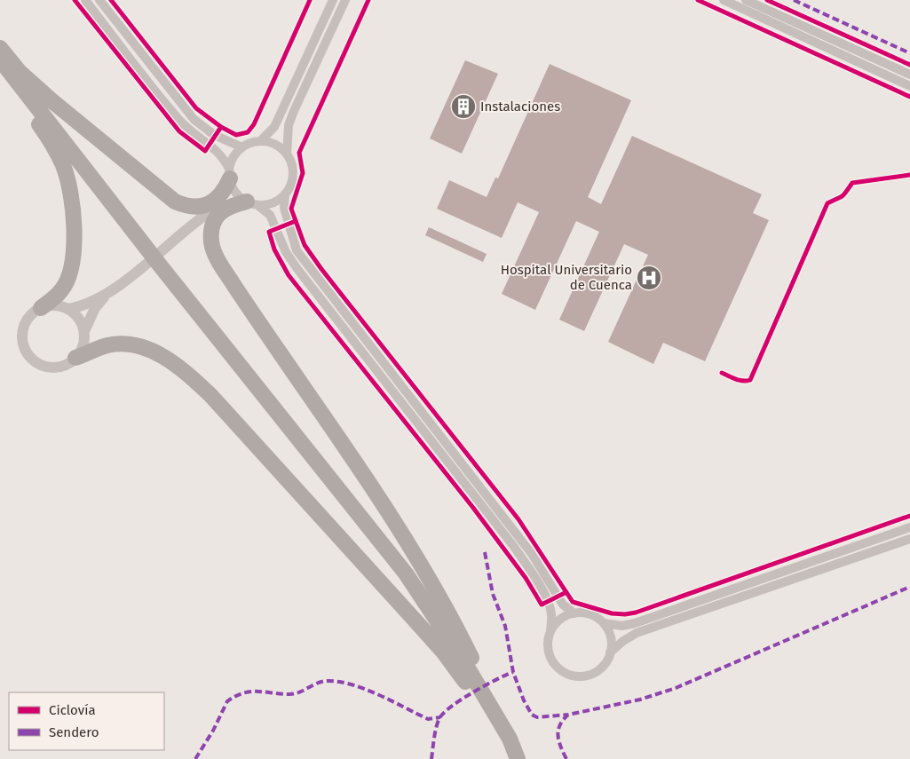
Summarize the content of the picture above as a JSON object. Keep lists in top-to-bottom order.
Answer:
{
  "places": {
    "building": ["Instalaciones"],
    "hospital": ["Hospital Universitario de Cuenca"]
  },
  "legend": ["Ciclovía", "Sendero"]
}
